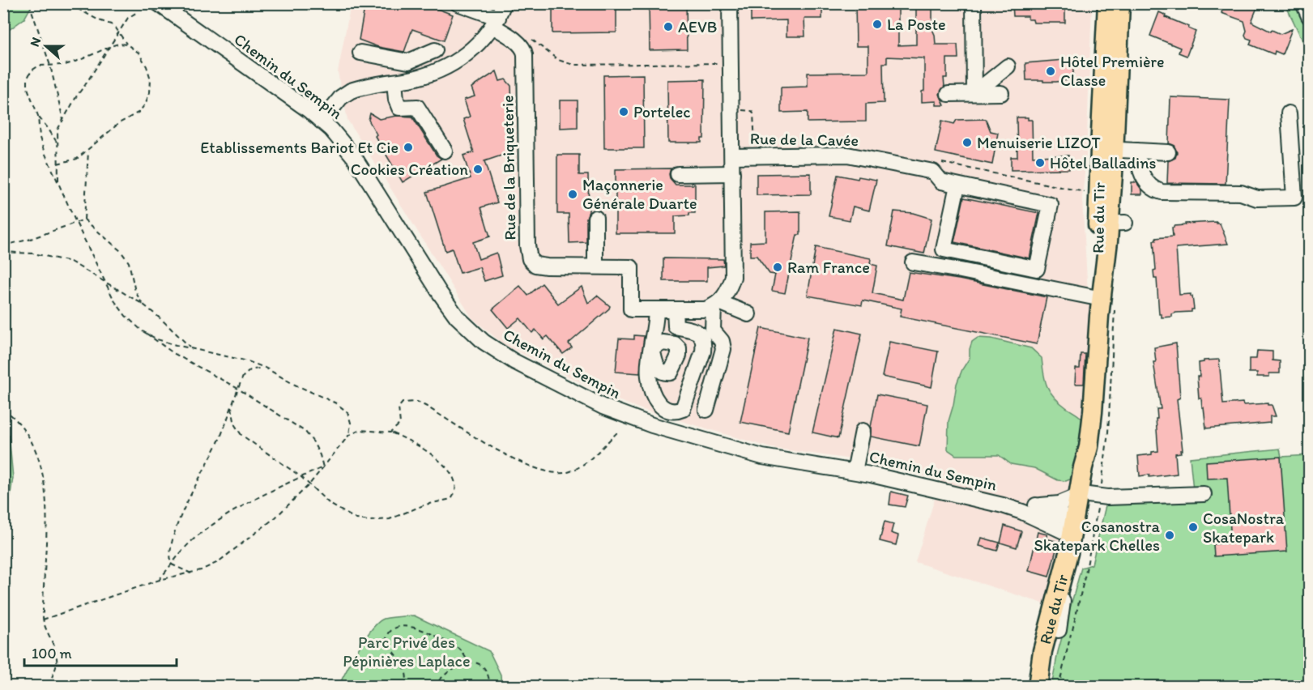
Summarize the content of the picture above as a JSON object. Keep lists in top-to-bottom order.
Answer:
{
  "streets": {
    "main road": ["Rue du Tir"],
    "street": ["Chemin du Sempin", "Rue de la Cavée", "Rue de la Briqueterie"]
  },
  "crossings": [
    ["Chemin du Sempin", "Rue du Tir"]
  ],
  "parks": ["Parc Privé des Pépinières Laplace"],
  "places": [
    "La Poste",
    "AEVB",
    "Hôtel Première Classe",
    "Portelec",
    "Menuiserie LIZOT",
    "Etablissements Bariot Et Cie",
    "Hôtel Balladins",
    "Cookies Création",
    "Maçonnerie Générale Duarte",
    "Ram France",
    "CosaNostra Skatepark",
    "Cosanostra Skatepark Chelles"
  ],
  "scale_bar": "100 m",
  "north": "left"
}
